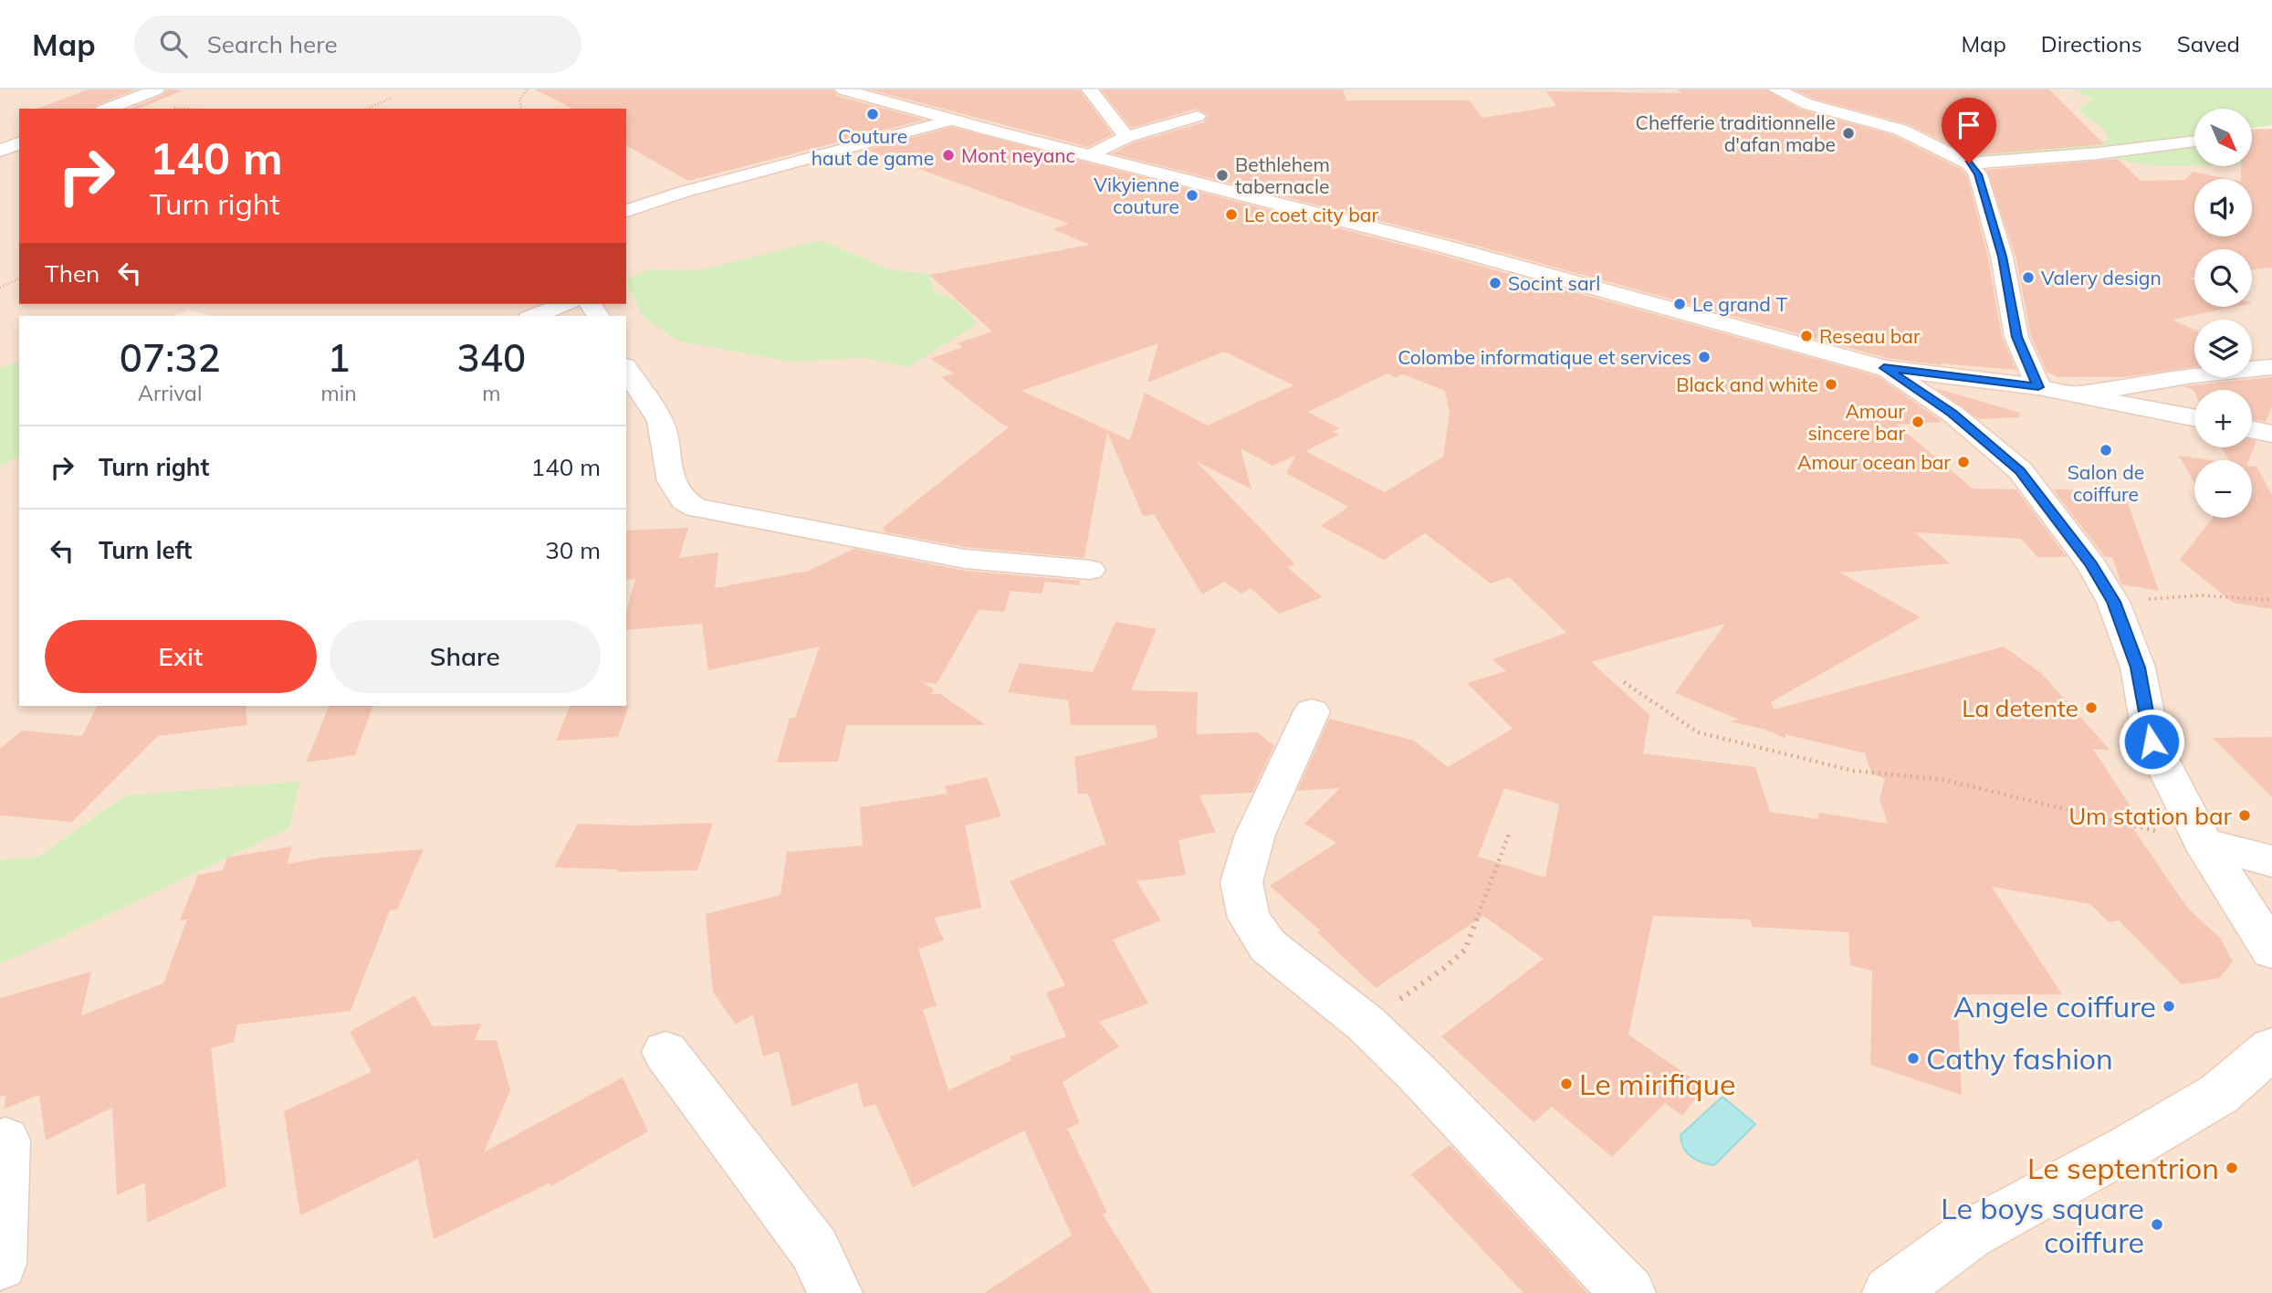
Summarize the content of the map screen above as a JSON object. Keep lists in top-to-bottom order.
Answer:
{
  "places": [
    "Couture haut de game",
    "Chefferie traditionnelle d'afan mabe",
    "Mont neyanc",
    "Bethlehem tabernacle",
    "Vikyienne couture",
    "Le coet city bar",
    "Valery design",
    "Socint sarl",
    "Le grand T",
    "Reseau bar",
    "Colombe informatique et services",
    "Black and white",
    "Amour sincere bar",
    "Salon de coiffure",
    "Amour ocean bar",
    "La detente",
    "Um station bar",
    "Angele coiffure",
    "Cathy fashion",
    "Le mirifique",
    "Le septentrion",
    "Le boys square coiffure"
  ],
  "north": "bottom right",
  "page": {
    "header": "Map",
    "search": "Search here",
    "nav": ["Map", "Directions", "Saved"],
    "map_buttons": ["+", "−"],
    "turn": ["140 m", "Turn right"],
    "then": "Then",
    "eta": [
      "07:32",
      "Arrival",
      "1",
      "min",
      "340",
      "m"
    ],
    "list": [
      {
        "name": "Turn right",
        "value": "140 m"
      },
      {
        "name": "Turn left",
        "value": "30 m"
      }
    ],
    "buttons": ["Exit", "Share"]
  }
}
